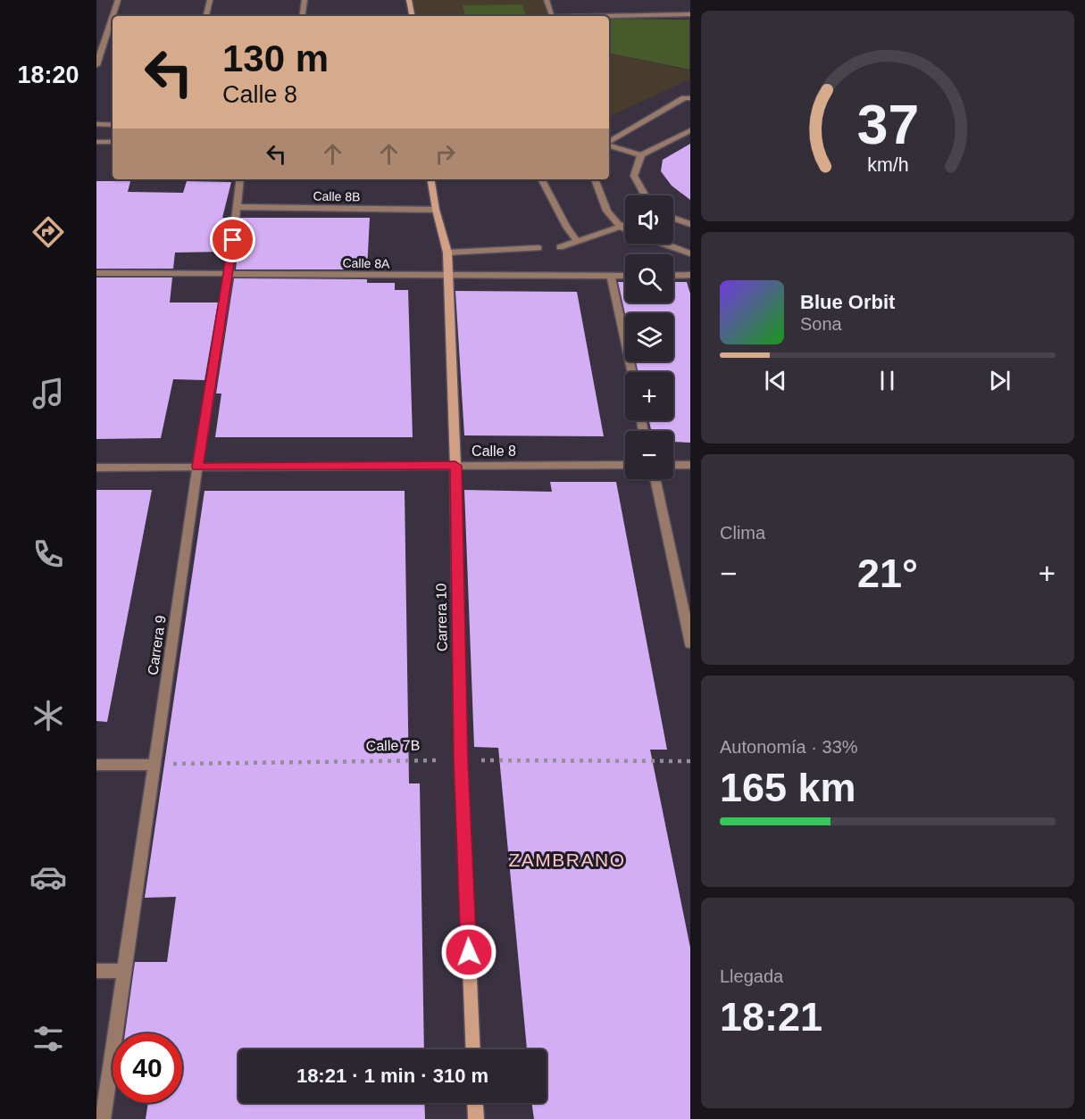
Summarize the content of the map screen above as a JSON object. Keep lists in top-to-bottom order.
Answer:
{
  "streets": {
    "street": [
      "Calle 8B",
      "Calle 8A",
      "Calle 8",
      "Carrera 10",
      "Carrera 9"
    ],
    "path": ["Calle 7B"]
  },
  "crossings": [
    ["Calle 8B", "Carrera 10"],
    ["Calle 8B", "Carrera 9"],
    ["Calle 8A", "Carrera 10"],
    ["Calle 8A", "Carrera 9"],
    ["Calle 8", "Carrera 10"],
    ["Calle 8", "Carrera 9"],
    ["Carrera 10", "Calle 7B"],
    ["Carrera 9", "Calle 7B"]
  ],
  "districts": ["ZAMBRANO"],
  "page": {
    "tabs": "18:20",
    "turn": ["130 m", "Calle 8"],
    "map_buttons": ["+", "−"],
    "song": ["Blue Orbit", "Sona"],
    "tile": [
      "Clima",
      ["Autonomía · 33%", "165 km"],
      ["Llegada", "18:21"]
    ],
    "heat": ["−", "21°", "+"],
    "limit": "40",
    "trip": "18:21 · 1 min · 310 m",
    "gauge": ["37", "km/h"]
  }
}
